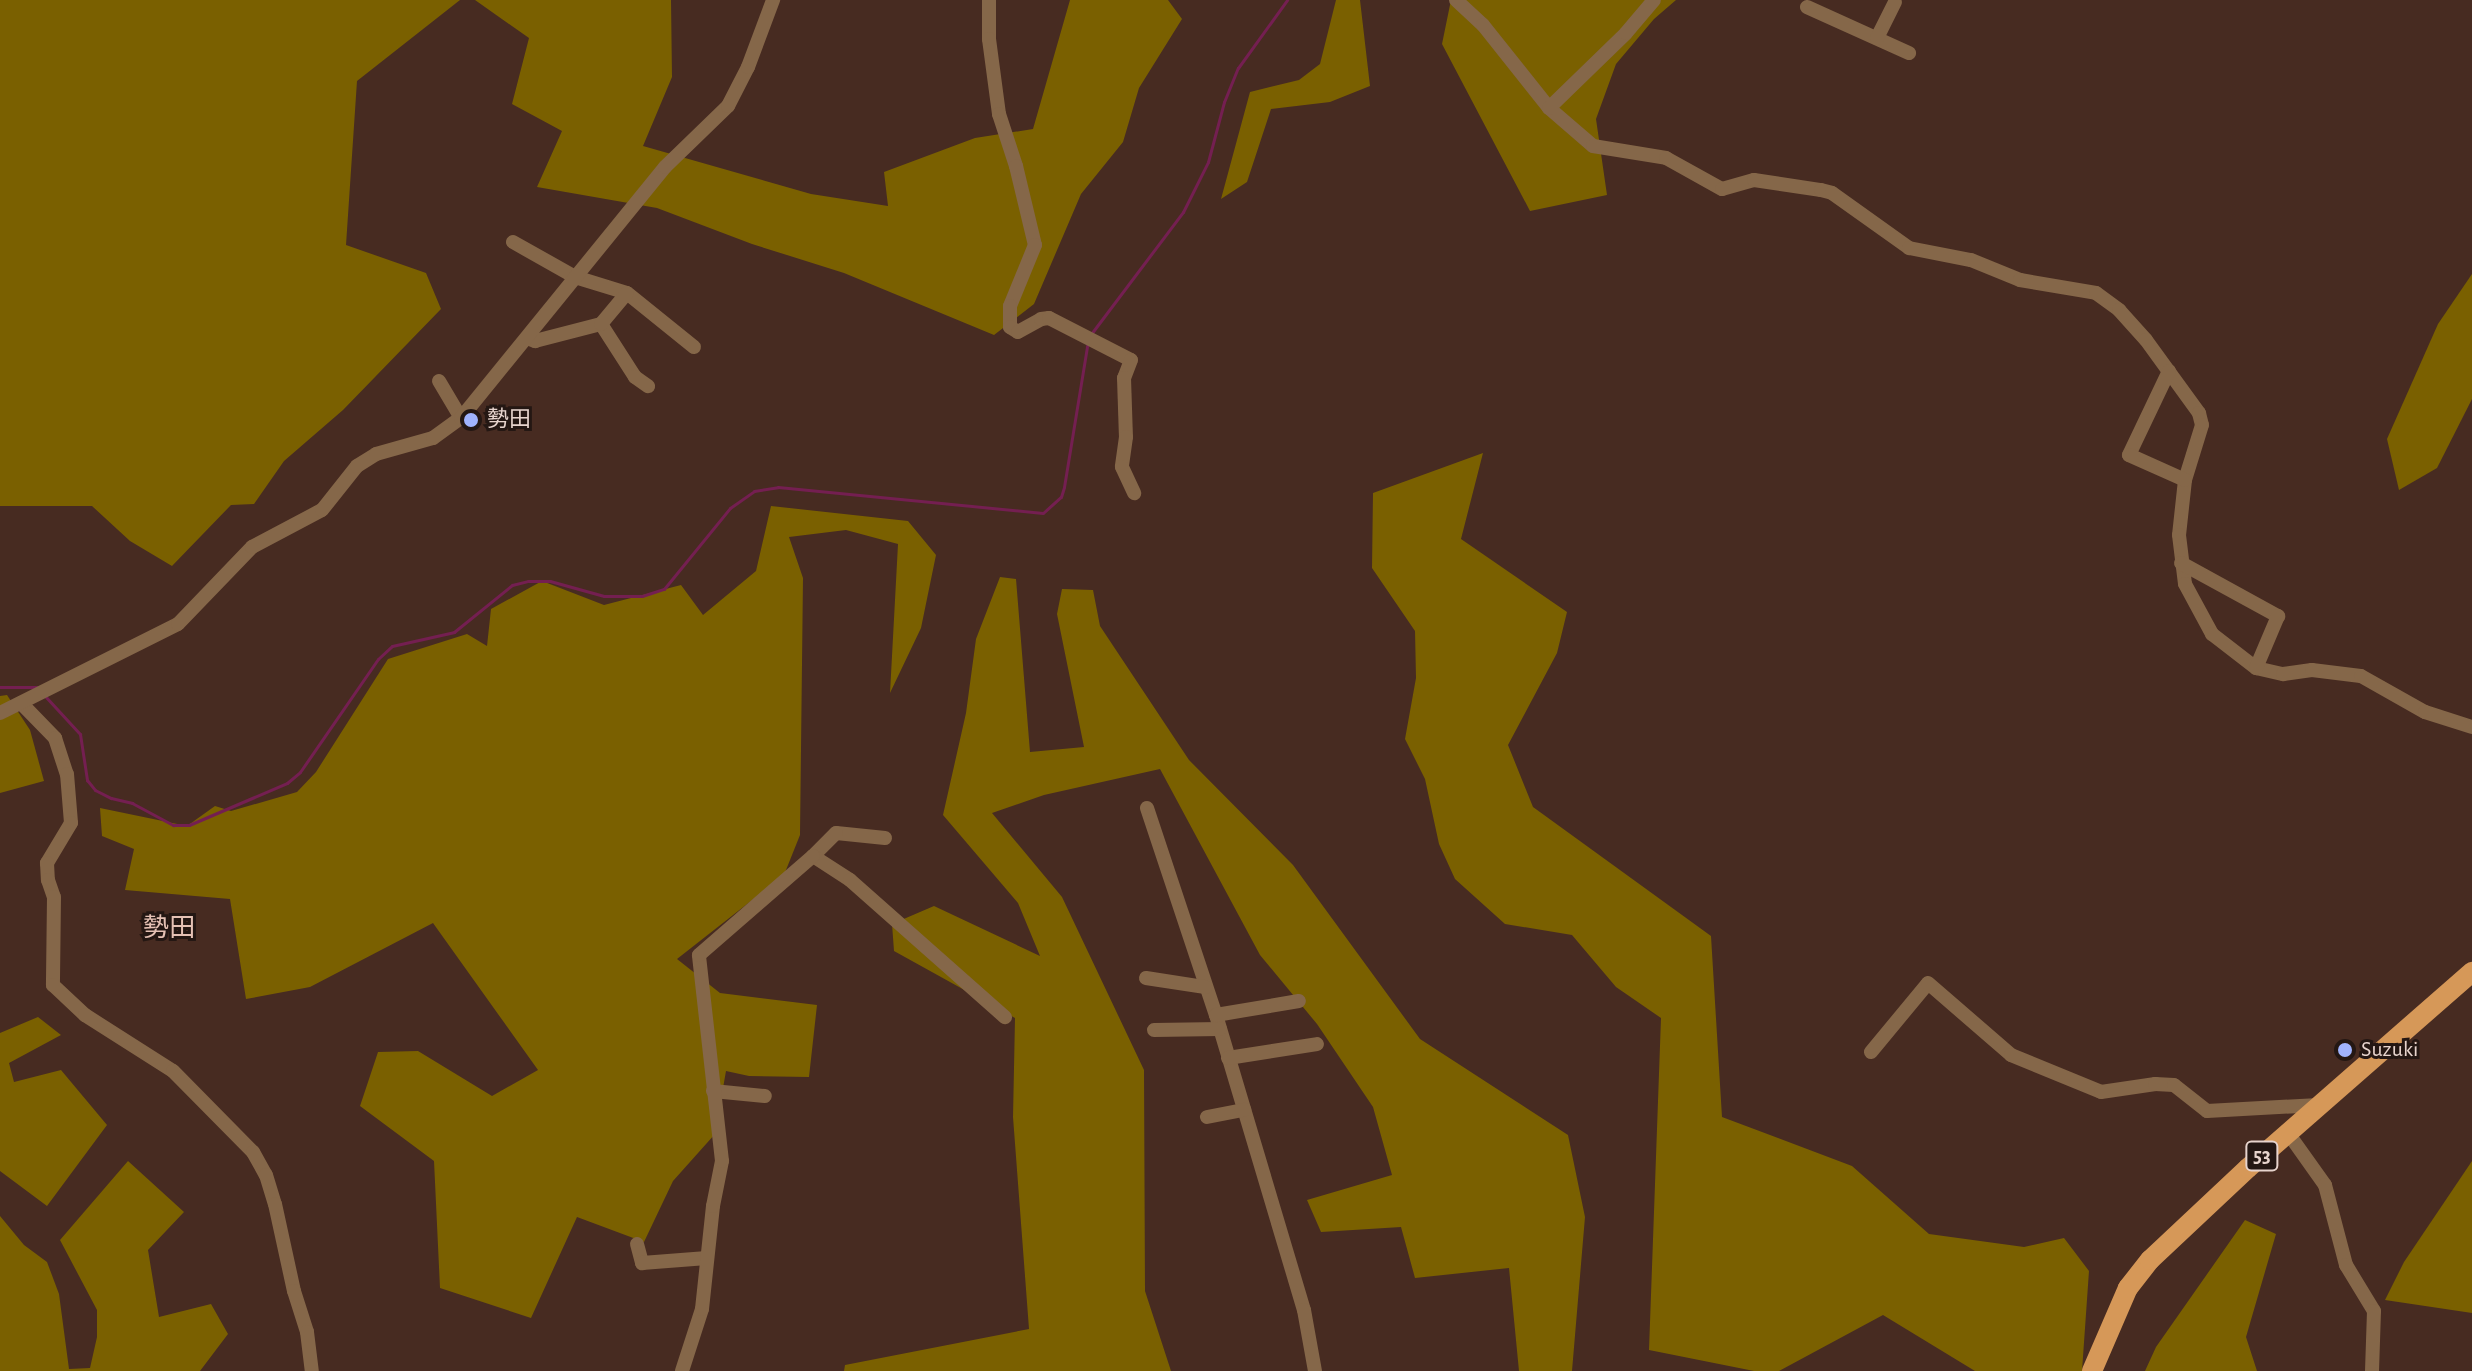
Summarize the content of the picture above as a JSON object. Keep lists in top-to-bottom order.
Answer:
{
  "streets": {
    "main road": ["53"]
  },
  "districts": ["勢田"],
  "places": ["勢田", "Suzuki"]
}
